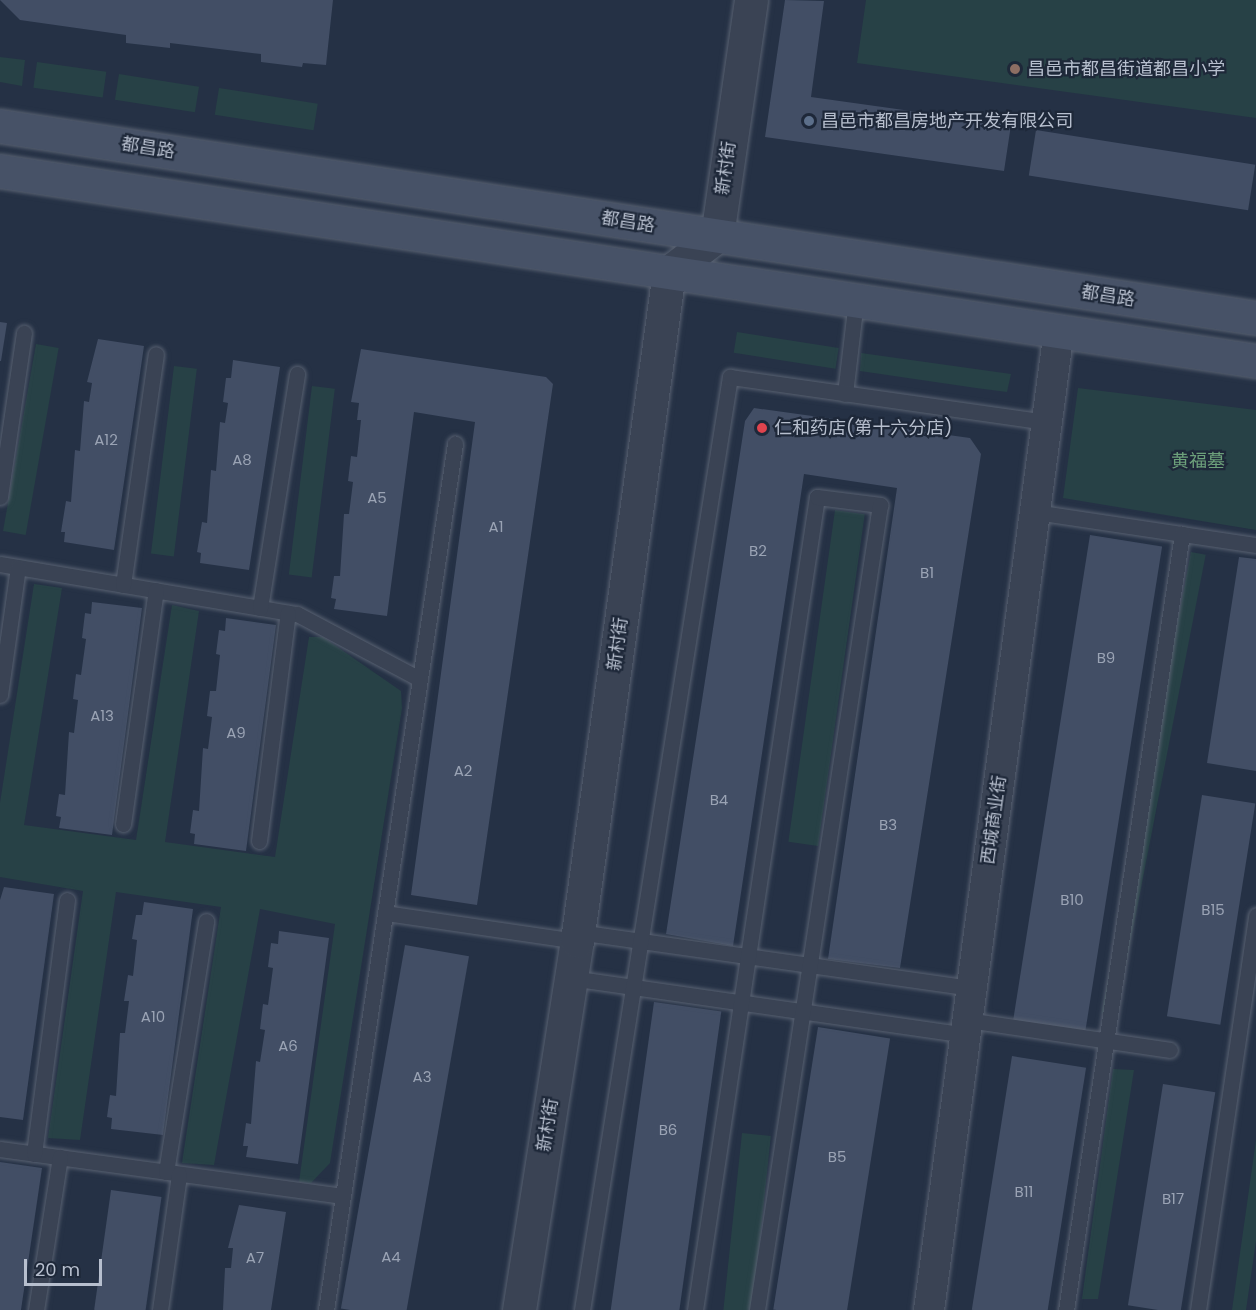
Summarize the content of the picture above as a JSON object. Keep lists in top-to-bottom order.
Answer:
{
  "streets": {
    "main road": ["都昌路"],
    "street": ["新村街", "西城商业街"]
  },
  "crossings": [
    ["都昌路", "新村街"]
  ],
  "parks": ["黄福墓"],
  "places": ["昌邑市都昌街道都昌小学", "昌邑市都昌房地产开发有限公司", "仁和药店(第十六分店)"],
  "house_numbers": [
    "A12",
    "A8",
    "A5",
    "A1",
    "B2",
    "B1",
    "B9",
    "A13",
    "A9",
    "A2",
    "B4",
    "B3",
    "B10",
    "B15",
    "A10",
    "A6",
    "A3",
    "B6",
    "B5",
    "B11",
    "B17",
    "A4",
    "A7"
  ],
  "scale_bar": "20 m"
}
